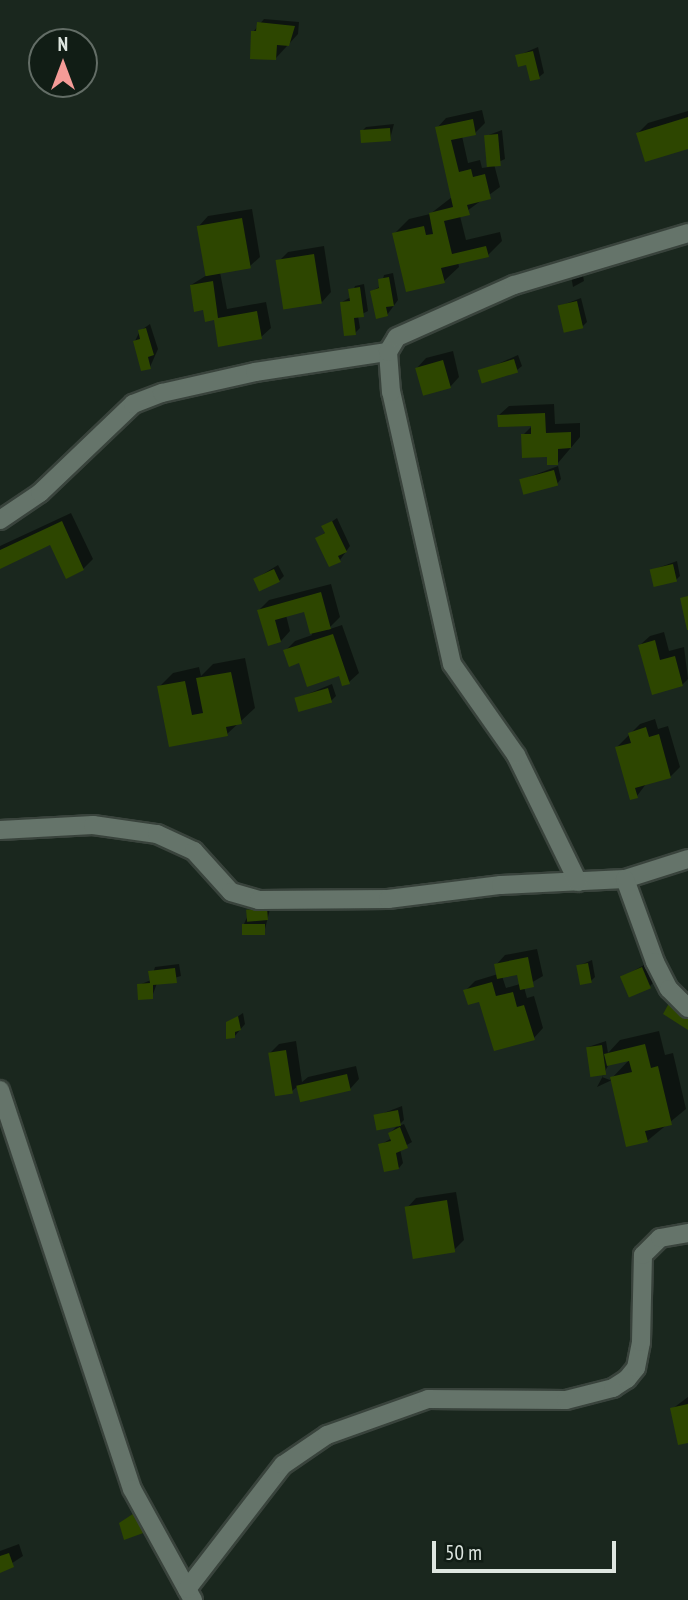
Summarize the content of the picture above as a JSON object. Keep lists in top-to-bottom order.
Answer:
{
  "scale_bar": "50 m",
  "north": "top"
}
